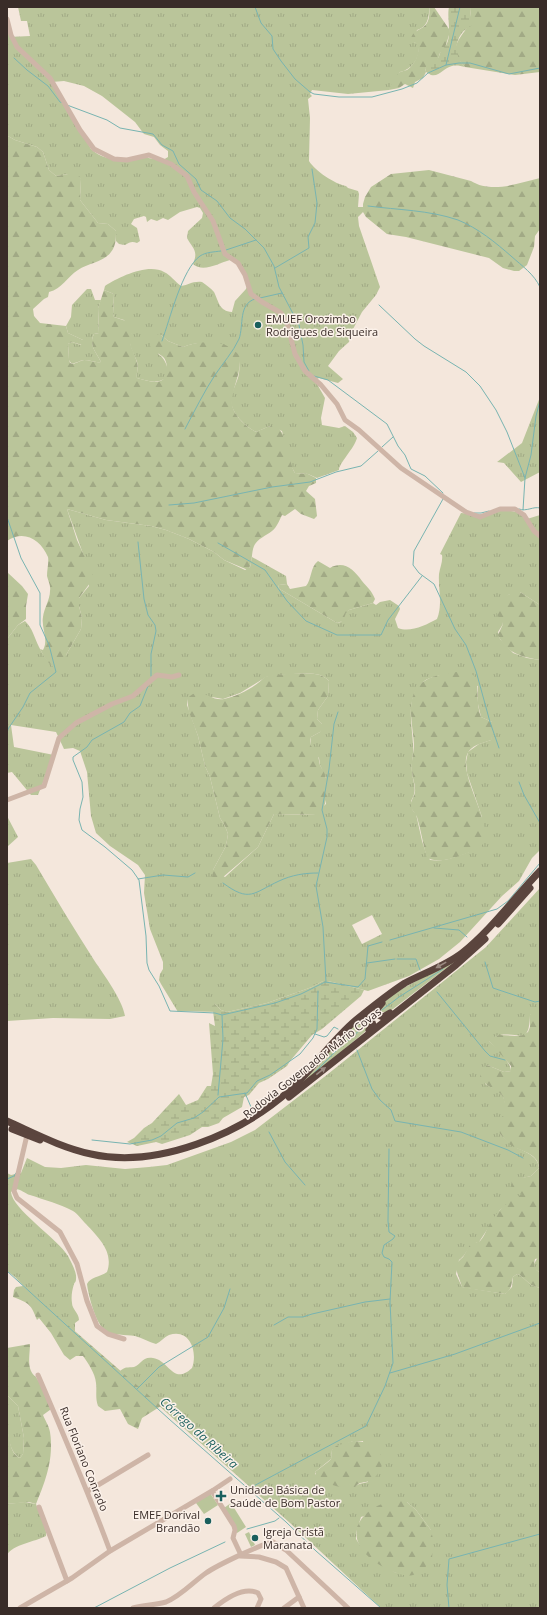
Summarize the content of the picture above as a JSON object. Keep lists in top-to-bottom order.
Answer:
{
  "streets": {
    "highway": ["Rodovia Governador Mário Covas"],
    "street": ["Rua Floriano Conrado"]
  },
  "water": ["Córrego da Ribeira"],
  "places": {
    "other": ["EMUEF Orozimbo Rodrigues de Siqueira", "EMEF Dorival Brandão", "Igreja Cristã Maranata"],
    "health": ["Unidade Básica de Saúde de Bom Pastor"]
  }
}
